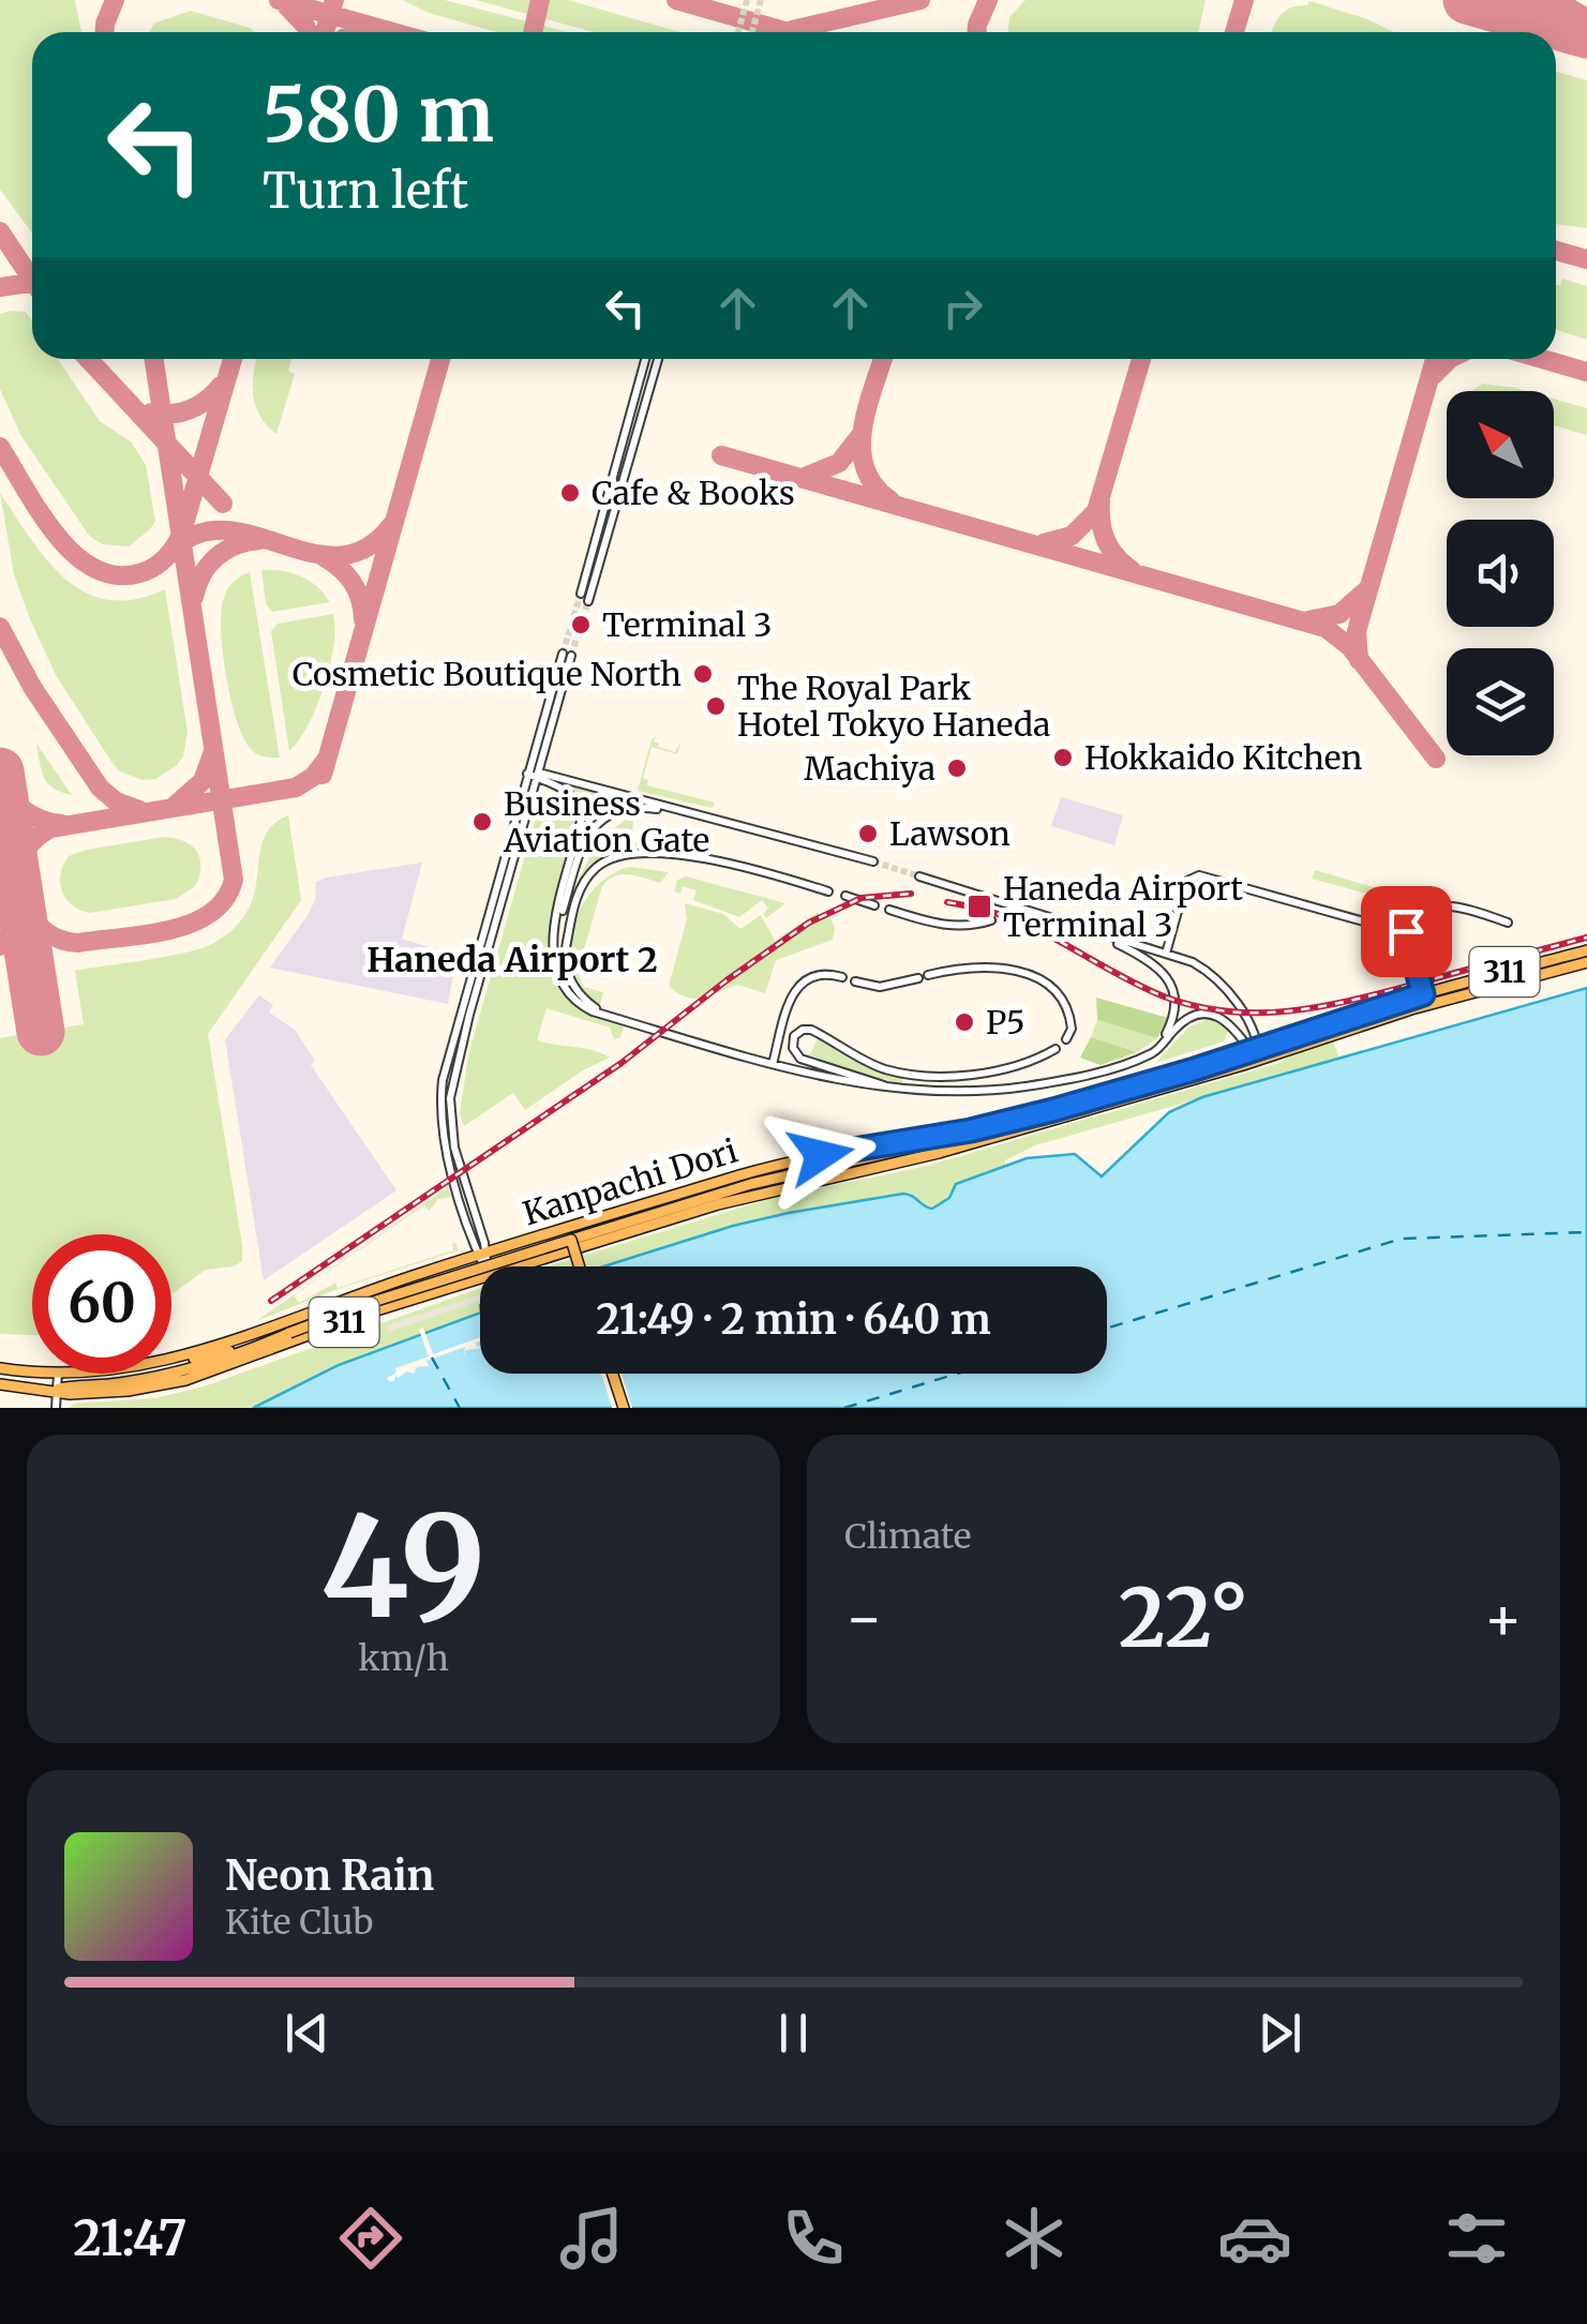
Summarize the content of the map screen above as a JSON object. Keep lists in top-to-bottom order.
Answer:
{
  "streets": {
    "main road": ["311", "Kanpachi Dori"]
  },
  "districts": ["Haneda Airport 2"],
  "places": {
    "other": [
      "Cafe & Books",
      "Terminal 3",
      "Cosmetic Boutique North",
      "The Royal Park Hotel Tokyo Haneda",
      "Hokkaido Kitchen",
      "Machiya",
      "Business Aviation Gate",
      "Lawson",
      "P5"
    ],
    "transit": ["Haneda Airport Terminal 3"]
  },
  "north": "top left",
  "page": {
    "turn": ["580 m", "Turn left"],
    "limit": "60",
    "trip": "21:49 · 2 min · 640 m",
    "tile": [
      ["49", "km/h"],
      "Climate"
    ],
    "heat": ["−", "22°", "+"],
    "song": ["Neon Rain", "Kite Club"],
    "tabs": "21:47"
  }
}
